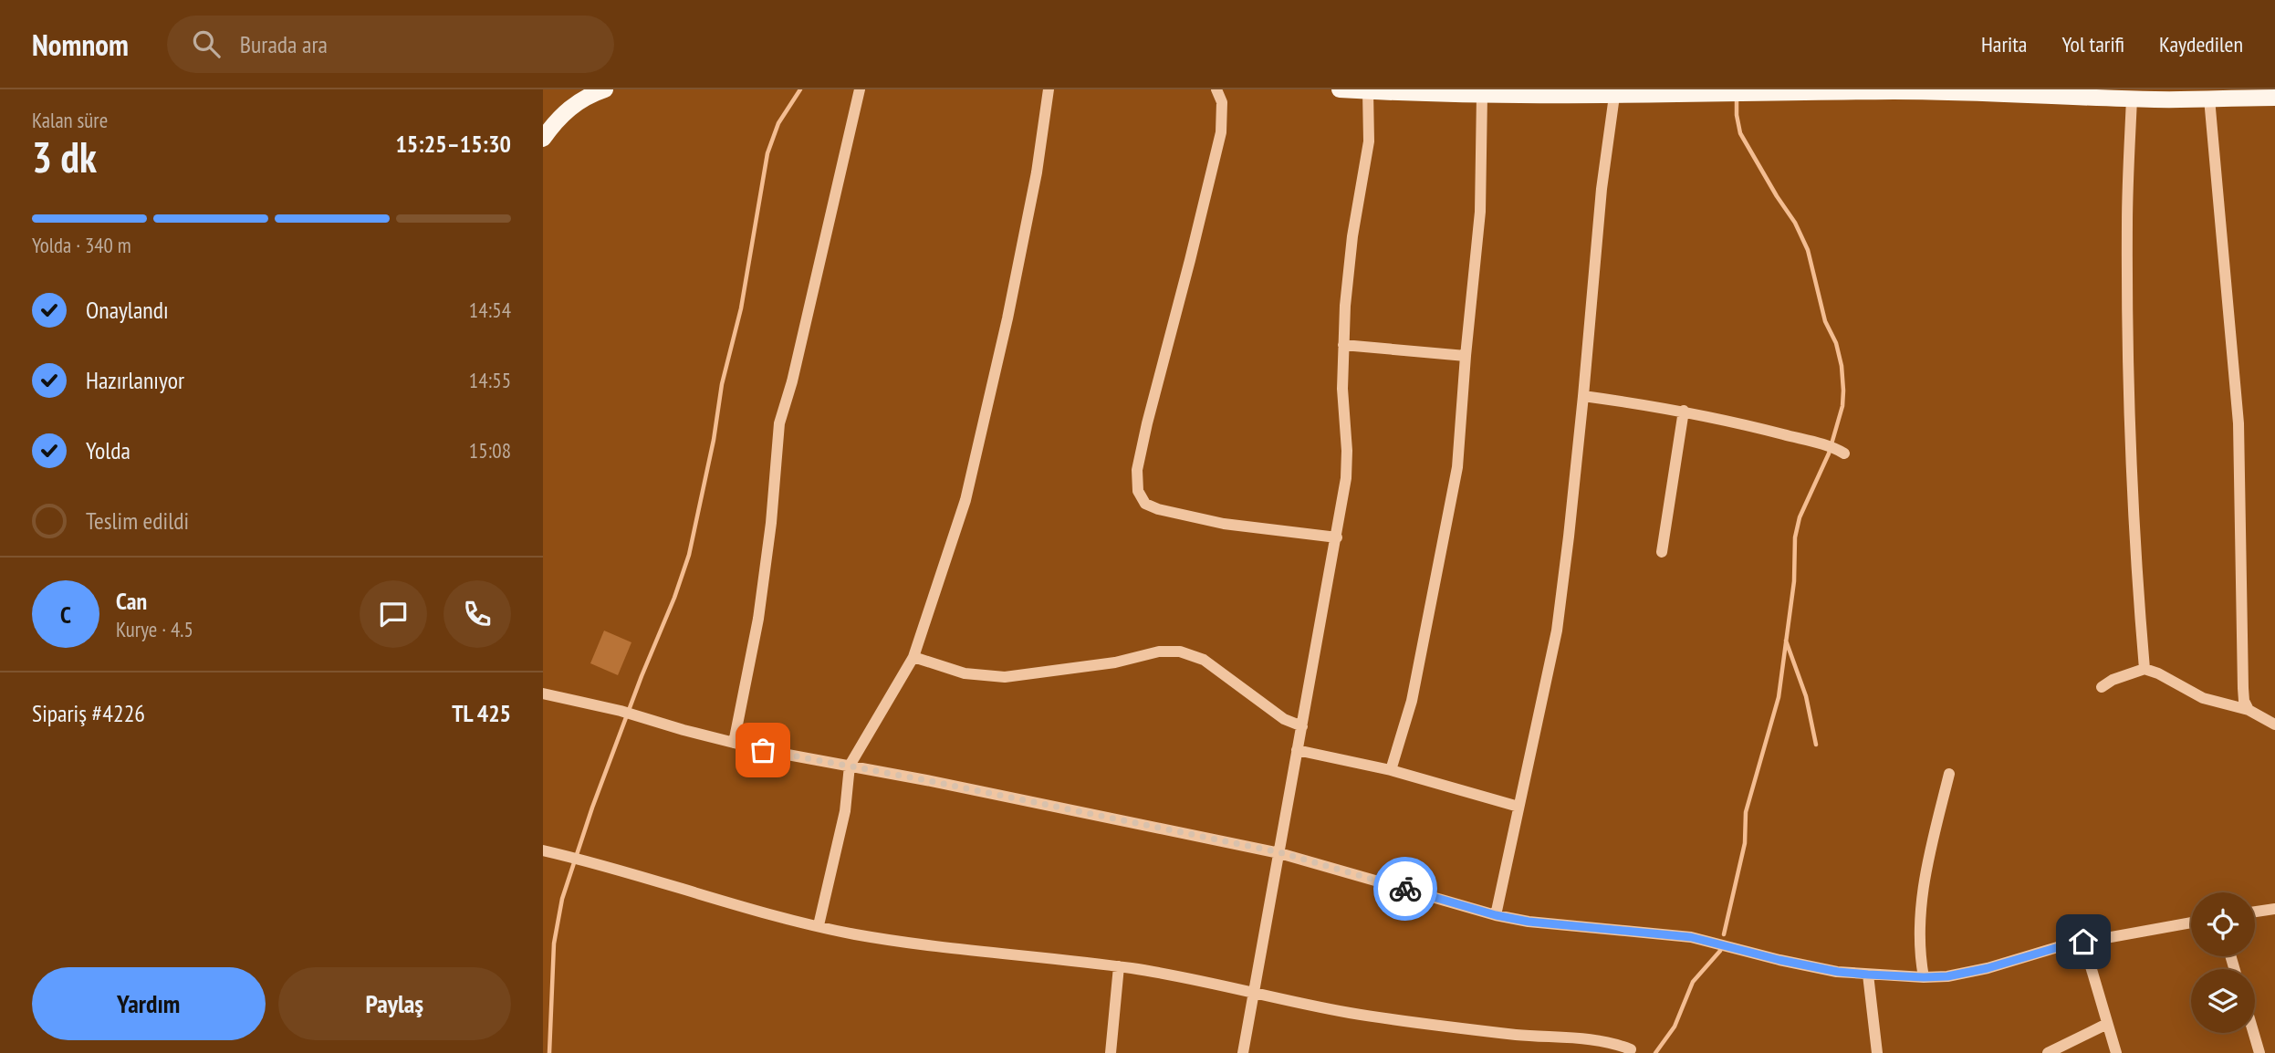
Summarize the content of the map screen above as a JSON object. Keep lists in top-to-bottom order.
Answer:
{
  "page": {
    "header": "Nomnom",
    "search": "Burada ara",
    "nav": ["Harita", "Yol tarifi", "Kaydedilen"],
    "heading": ["3 dk", "Kalan süre", "15:25–15:30"],
    "panel": [
      "Can",
      "Kurye · 4.5",
      "Sipariş #4226",
      "TL 425"
    ],
    "bar": "Yolda · 340 m",
    "list": [
      ["Onaylandı", "14:54"],
      ["Hazırlanıyor", "14:55"],
      ["Yolda", "15:08"],
      "Teslim edildi"
    ],
    "round": "C",
    "buttons": ["Yardım", "Paylaş"]
  }
}
